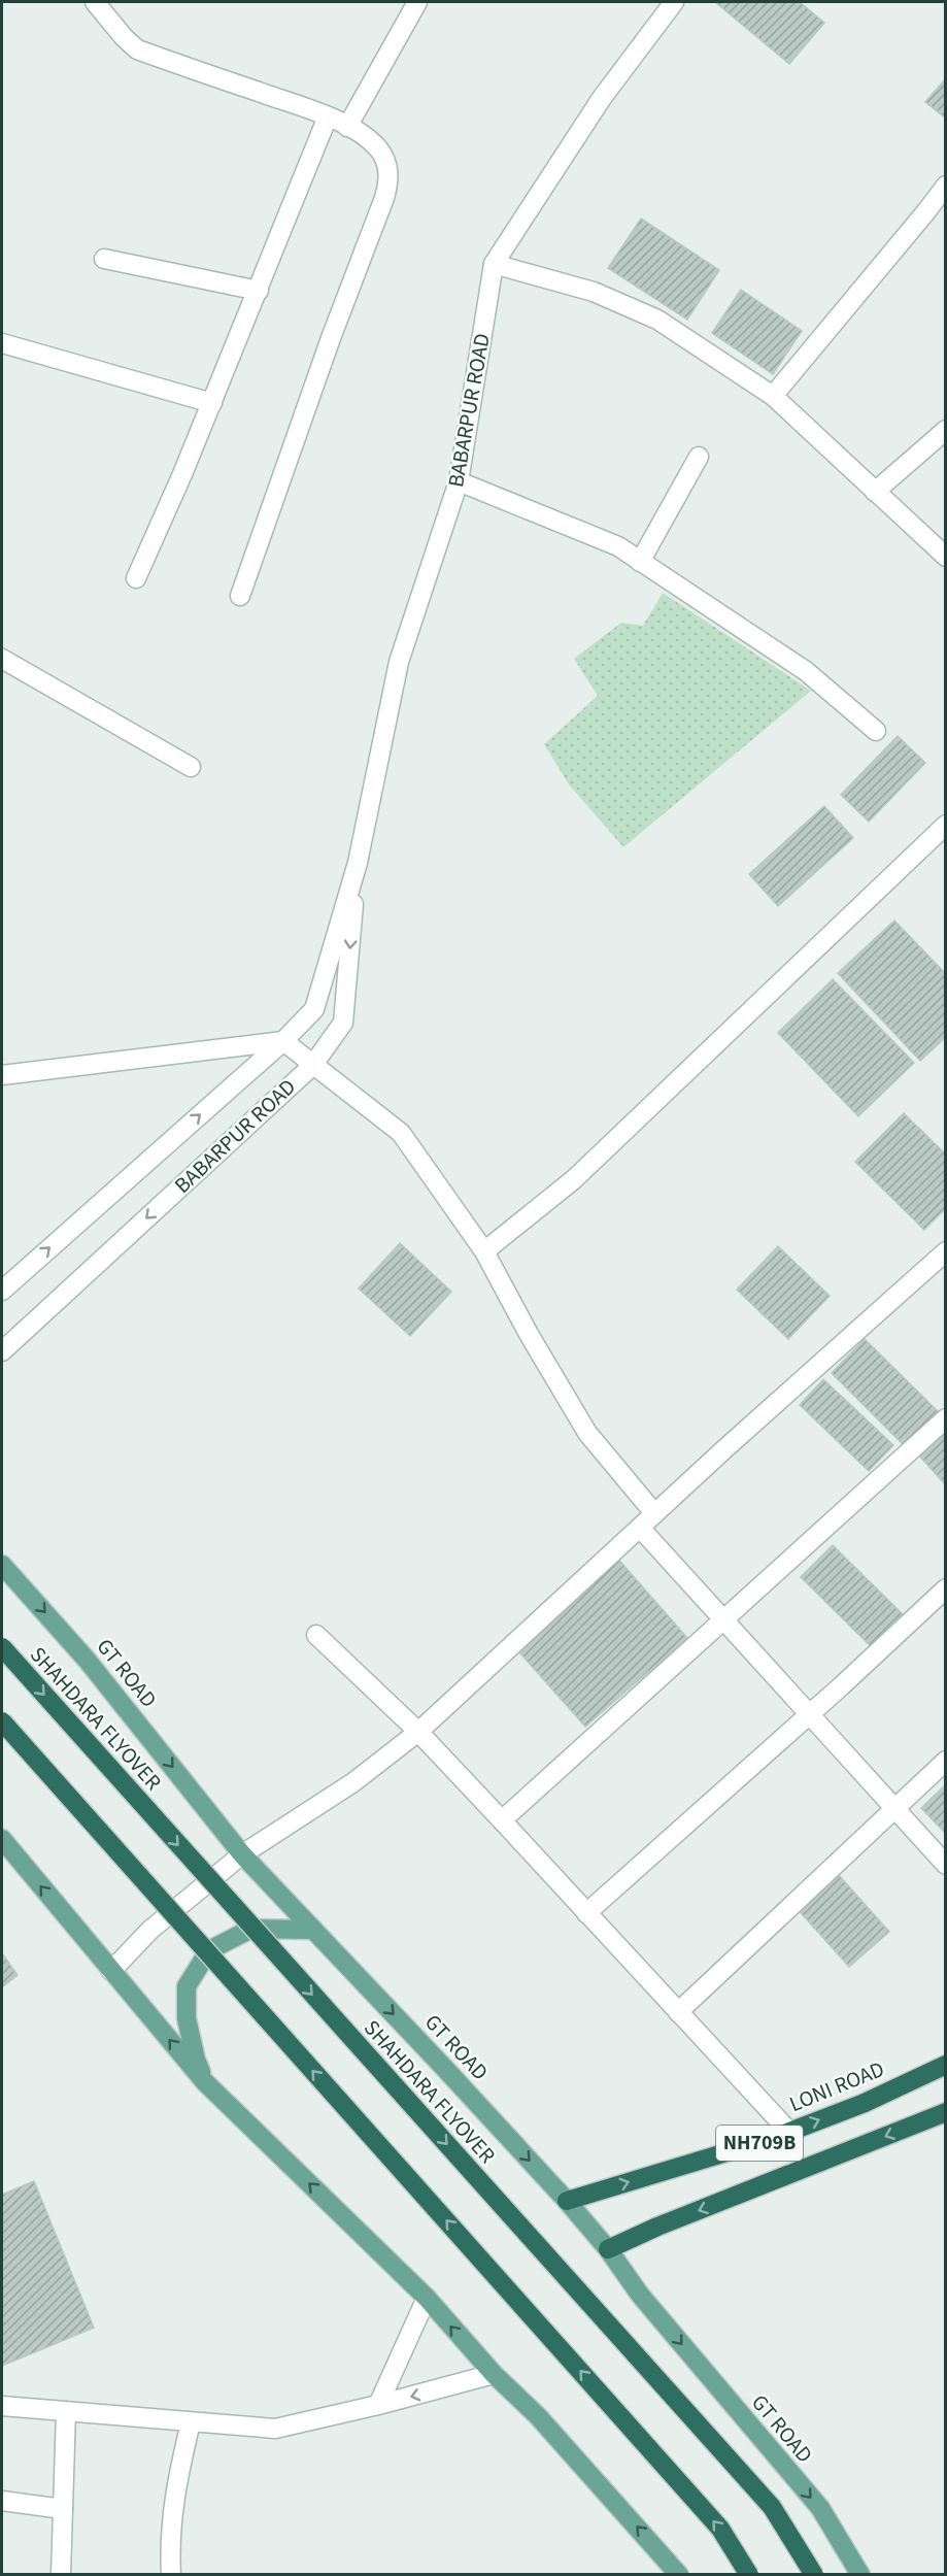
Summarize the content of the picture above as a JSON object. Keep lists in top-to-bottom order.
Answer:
{
  "streets": {
    "highway": ["SHAHDARA FLYOVER", "LONI ROAD", "NH709B"],
    "main road": ["GT ROAD"],
    "street": ["BABARPUR ROAD"]
  },
  "crossings": [
    ["GT ROAD", "LONI ROAD"],
    ["GT ROAD", "NH709B"]
  ],
  "one_way": ["GT ROAD"]
}
